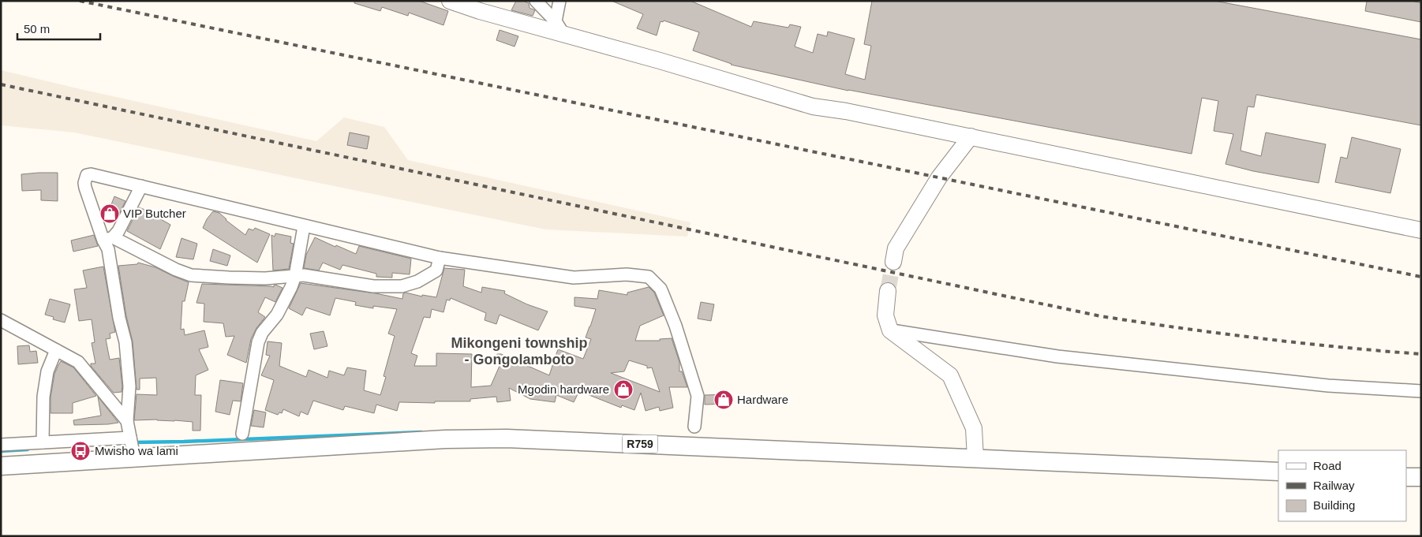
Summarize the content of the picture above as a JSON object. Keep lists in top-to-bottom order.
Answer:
{
  "streets": {
    "main road": ["R759"]
  },
  "districts": ["Mikongeni township - Gongolamboto"],
  "places": {
    "shop": ["VIP Butcher", "Mgodin hardware", "Hardware"],
    "bus stop": ["Mwisho wa lami"]
  },
  "legend": ["Road", "Railway", "Building"],
  "scale_bar": "50 m"
}
